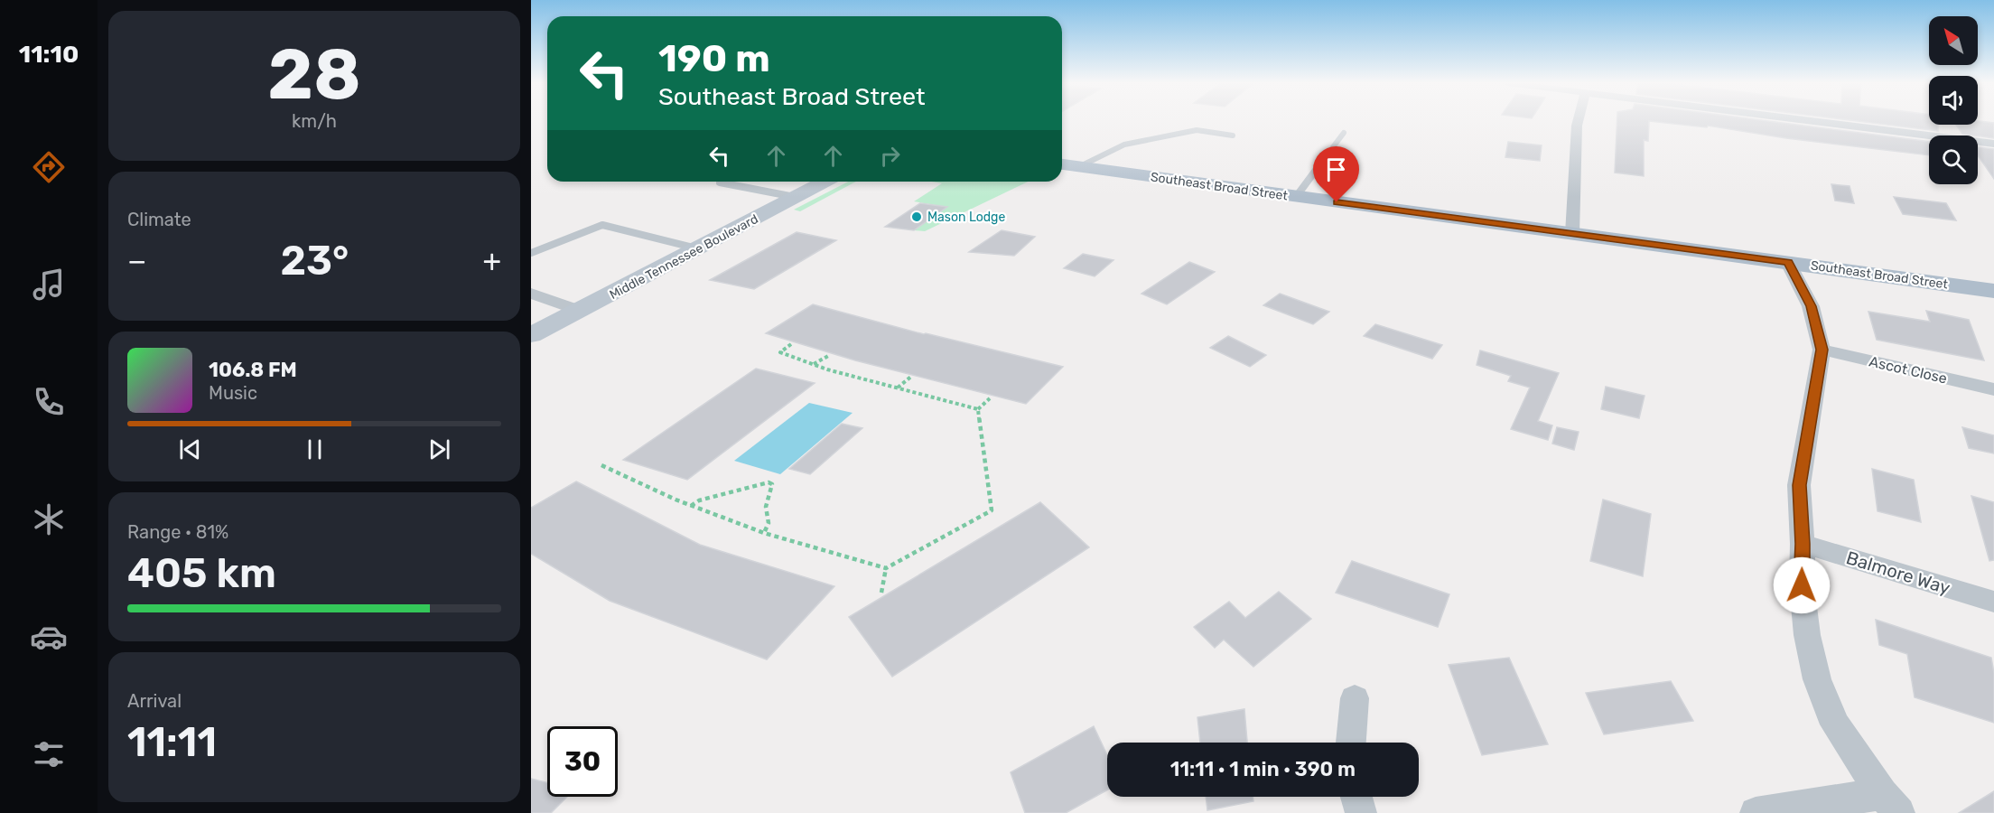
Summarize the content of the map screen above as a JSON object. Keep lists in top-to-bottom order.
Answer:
{
  "streets": {
    "main road": ["Southeast Broad Street", "Middle Tennessee Boulevard"],
    "street": ["Ascot Close", "Balmore Way"]
  },
  "places": ["Mason Lodge"],
  "north": "top left",
  "page": {
    "tabs": "11:10",
    "tile": [
      ["28", "km/h"],
      "Climate",
      ["Range · 81%", "405 km"],
      ["Arrival", "11:11"]
    ],
    "turn": ["190 m", "Southeast Broad Street"],
    "heat": ["−", "23°", "+"],
    "song": ["106.8 FM", "Music"],
    "limit": "30",
    "trip": "11:11 · 1 min · 390 m"
  }
}
